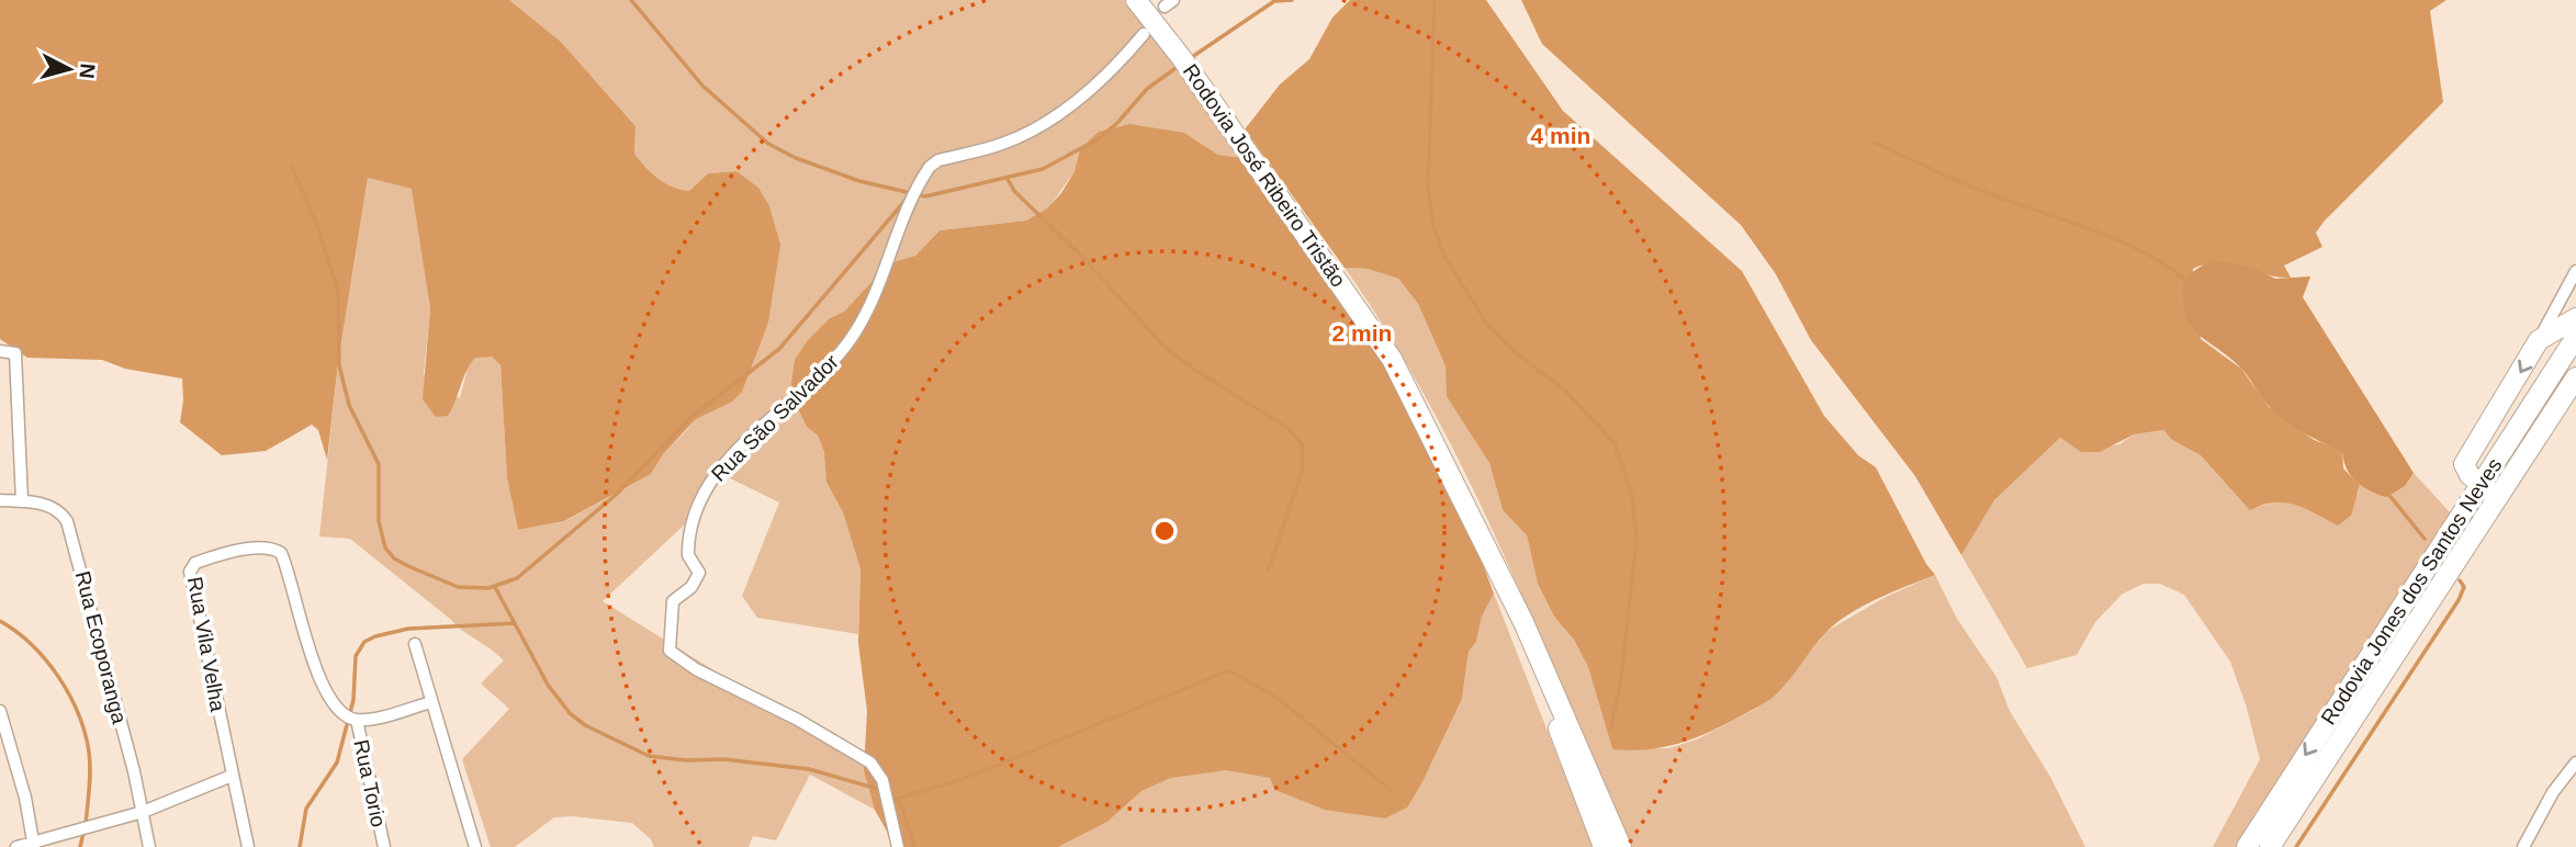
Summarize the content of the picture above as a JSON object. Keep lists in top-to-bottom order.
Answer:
{
  "streets": {
    "main road": ["Rodovia José Ribeiro Tristão", "Rodovia Jones dos Santos Neves"],
    "street": [
      "Rua São Salvador",
      "Rua Vila Velha",
      "Rua Ecoporanga",
      "Rua Torio"
    ]
  },
  "crossings": [
    ["Rua Vila Velha", "Rua Torio"]
  ],
  "north": "right",
  "rings": ["4 min", "2 min"]
}
